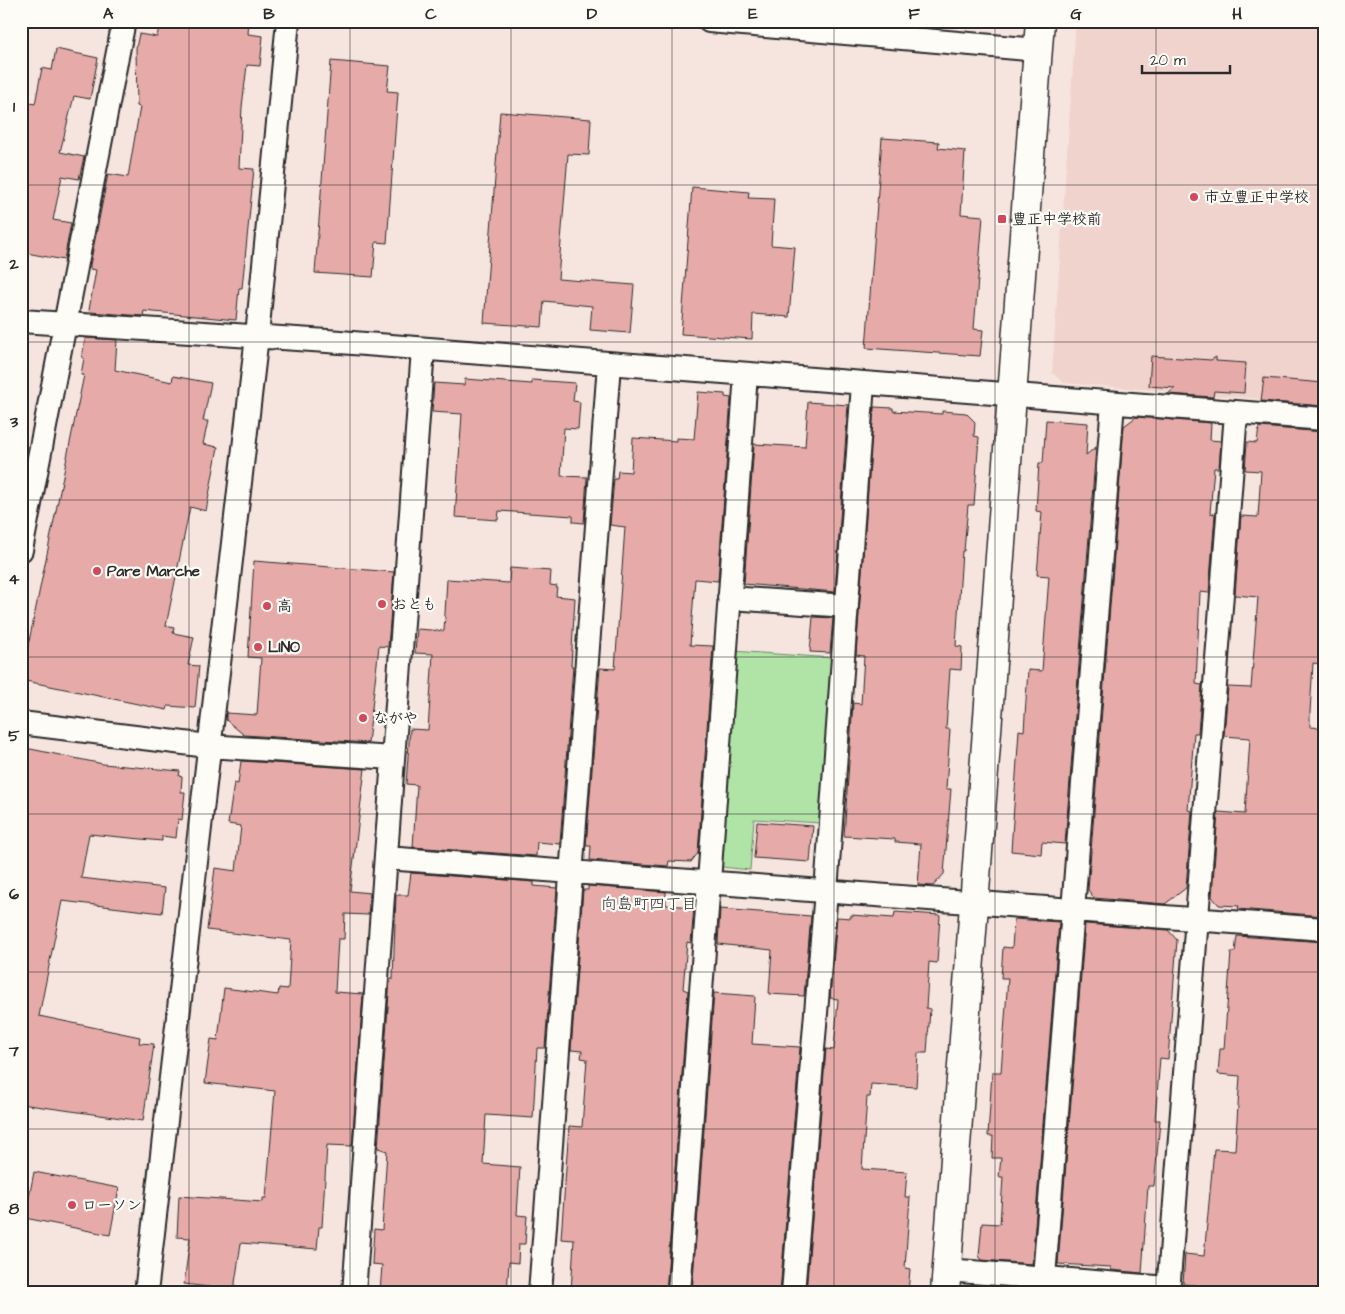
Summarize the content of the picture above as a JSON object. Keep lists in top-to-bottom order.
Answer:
{
  "districts": ["向島町四丁目"],
  "places": {
    "other": [
      "市立豊正中学校",
      "Pare Marche",
      "おとも",
      "高",
      "LINO",
      "ながや",
      "ローソン"
    ],
    "transit": ["豊正中学校前"]
  },
  "scale_bar": "20 m",
  "grid": {
    "columns": [
      "A",
      "B",
      "C",
      "D",
      "E",
      "F",
      "G",
      "H"
    ],
    "rows": [
      "1",
      "2",
      "3",
      "4",
      "5",
      "6",
      "7",
      "8"
    ]
  }
}
